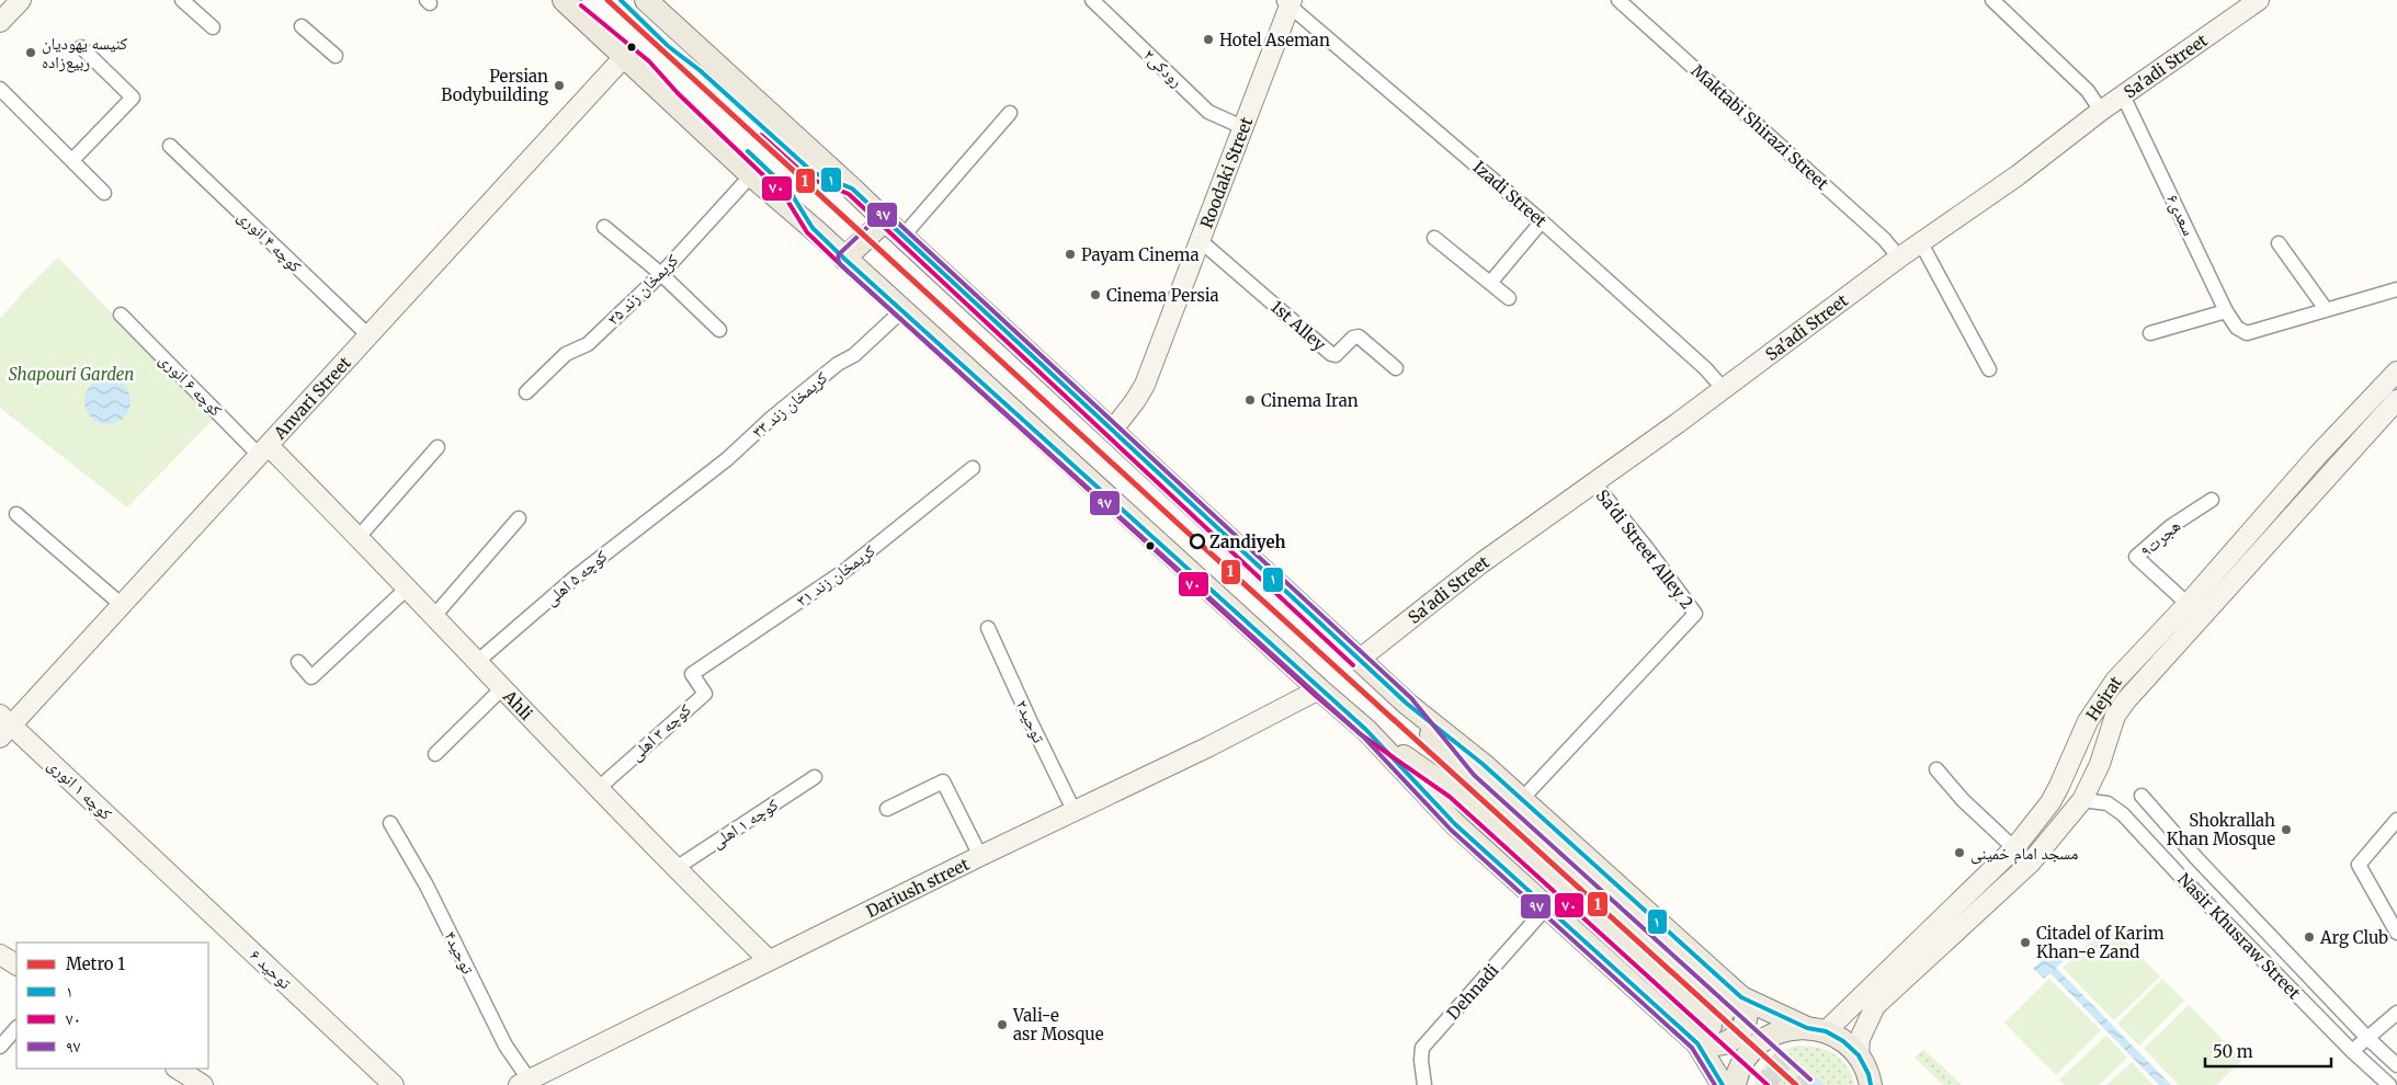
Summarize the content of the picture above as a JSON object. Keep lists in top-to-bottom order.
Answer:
{
  "streets": {
    "street": [
      "Sa'adi Street",
      "رودکی۲",
      "Maktabi Shirazi Street",
      "Roodaki Street",
      "Izadi Street",
      "سعدی۶",
      "کوچه ۴ انوری",
      "کریمخان زند ۳۵",
      "1st Alley",
      "کوچه ۶ انوری",
      "Anvari Street",
      "کریمخان زند ۳۳",
      "هجرت۹",
      "Sa'di Street Alley 2",
      "کریمخان زند ۳۱",
      "کوچه ۵ اهلی",
      "Hejrat",
      "Ahli",
      "توحید۲",
      "کوچه ۳ اهلی",
      "کوچه ۱ انوری",
      "کوچه ۱ اهلی",
      "Dariush street",
      "Nasir Khusraw Street",
      "توحید۴",
      "۶ توحید",
      "Dehnadi"
    ]
  },
  "crossings": [
    ["Sa'adi Street", "Maktabi Shirazi Street"],
    ["Sa'adi Street", "Izadi Street"],
    ["Sa'adi Street", "سعدی۶"],
    ["Sa'adi Street", "Sa'di Street Alley 2"],
    ["رودکی۲", "Roodaki Street"],
    ["Roodaki Street", "Izadi Street"],
    ["Roodaki Street", "1st Alley"],
    ["کوچه ۴ انوری", "Anvari Street"],
    ["کوچه ۶ انوری", "Anvari Street"],
    ["کوچه ۶ انوری", "Ahli"],
    ["Anvari Street", "Ahli"],
    ["Anvari Street", "کوچه ۱ انوری"],
    ["کریمخان زند ۳۳", "کوچه ۵ اهلی"],
    ["هجرت۹", "Hejrat"],
    ["کریمخان زند ۳۱", "کوچه ۳ اهلی"],
    ["کوچه ۵ اهلی", "Ahli"],
    ["Hejrat", "Nasir Khusraw Street"],
    ["Ahli", "کوچه ۳ اهلی"],
    ["Ahli", "کوچه ۱ اهلی"],
    ["Ahli", "Dariush street"],
    ["توحید۲", "Dariush street"],
    ["کوچه ۱ انوری", "۶ توحید"],
    ["Dariush street", "توحید۴"]
  ],
  "parks": ["Shapouri Garden"],
  "places": [
    "Hotel Aseman",
    "کنیسه یهودیان ربیع‌زاده",
    "Persian Bodybuilding",
    "Payam Cinema",
    "Cinema Persia",
    "Cinema Iran",
    "Zandiyeh",
    "Shokrallah Khan Mosque",
    "مسجد امام خمینی",
    "Arg Club",
    "Citadel of Karim Khan-e Zand",
    "Vali-e asr Mosque"
  ],
  "lines": [
    "metro line 1",
    "transit line ۱",
    "transit line ۷۰",
    "transit line ۹۷"
  ],
  "legend": [
    "Metro 1",
    "۱",
    "۷۰",
    "۹۷"
  ],
  "scale_bar": "50 m"
}
